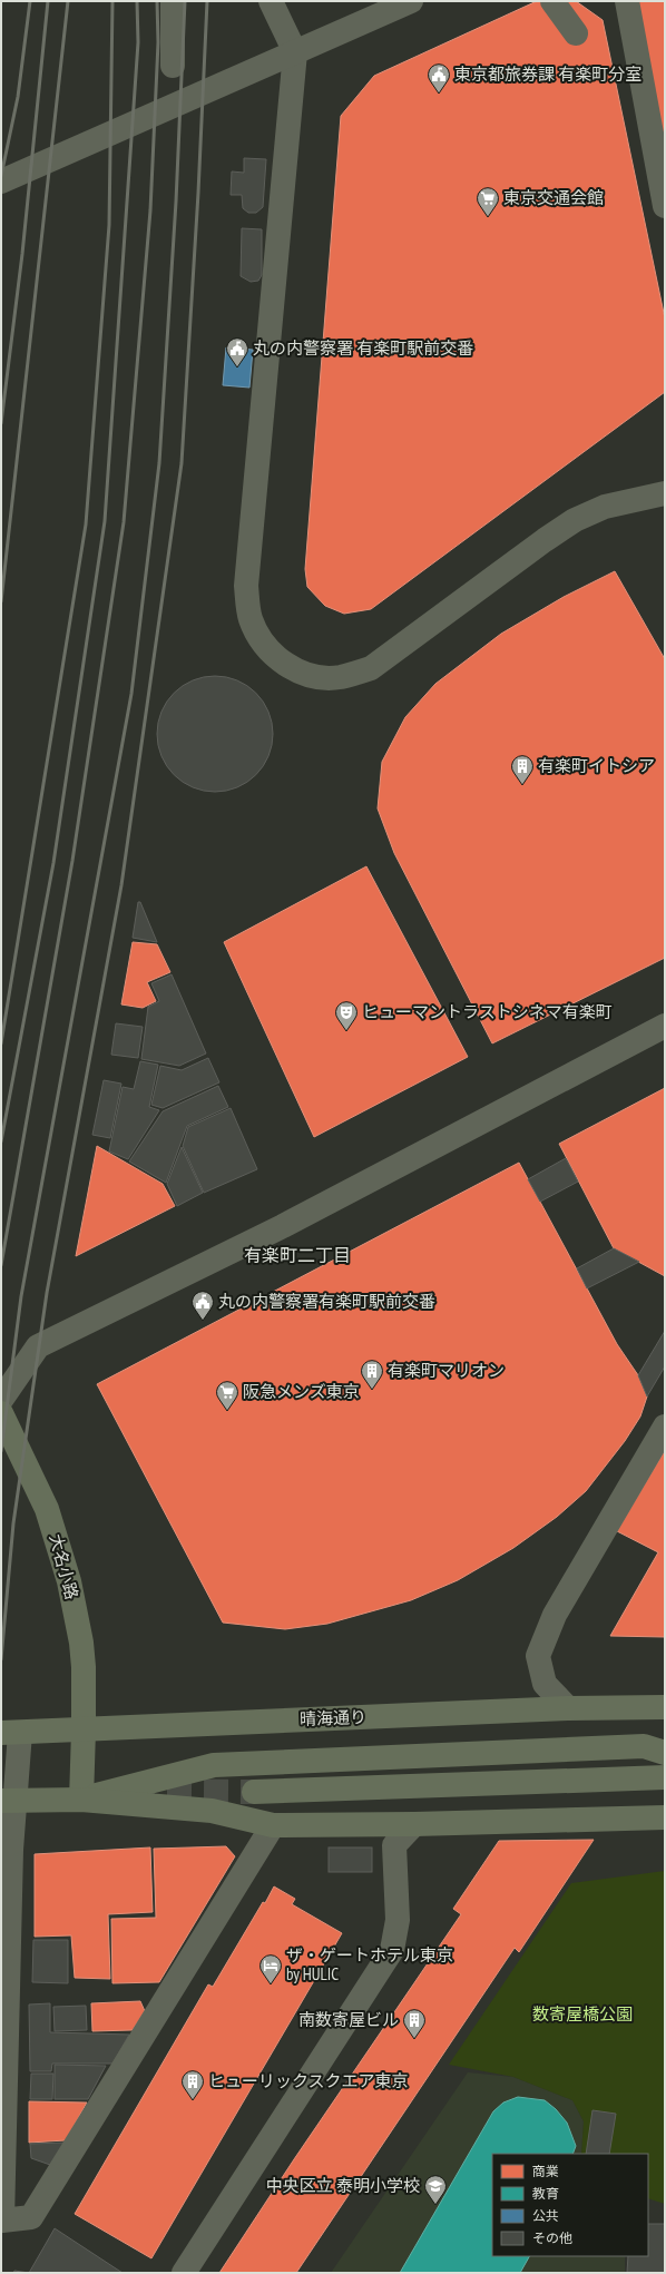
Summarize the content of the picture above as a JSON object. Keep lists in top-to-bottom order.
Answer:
{
  "streets": {
    "main road": ["大名小路", "晴海通り"]
  },
  "crossings": [
    ["大名小路", "晴海通り"]
  ],
  "districts": ["有楽町二丁目"],
  "parks": ["数寄屋橋公園"],
  "places": {
    "public building": ["東京都旅券課 有楽町分室", "丸の内警察署 有楽町駅前交番", "丸の内警察署有楽町駅前交番"],
    "supermarket": ["東京交通会館", "阪急メンズ東京"],
    "building": [
      "有楽町イトシア",
      "有楽町マリオン",
      "南数寄屋ビル",
      "ヒューリックスクエア東京"
    ],
    "theatre": ["ヒューマントラストシネマ有楽町"],
    "hotel": ["ザ・ゲートホテル東京 by HULIC"],
    "school or university": ["中央区立 泰明小学校"]
  },
  "legend": [
    "商業",
    "教育",
    "公共",
    "その他"
  ]
}
